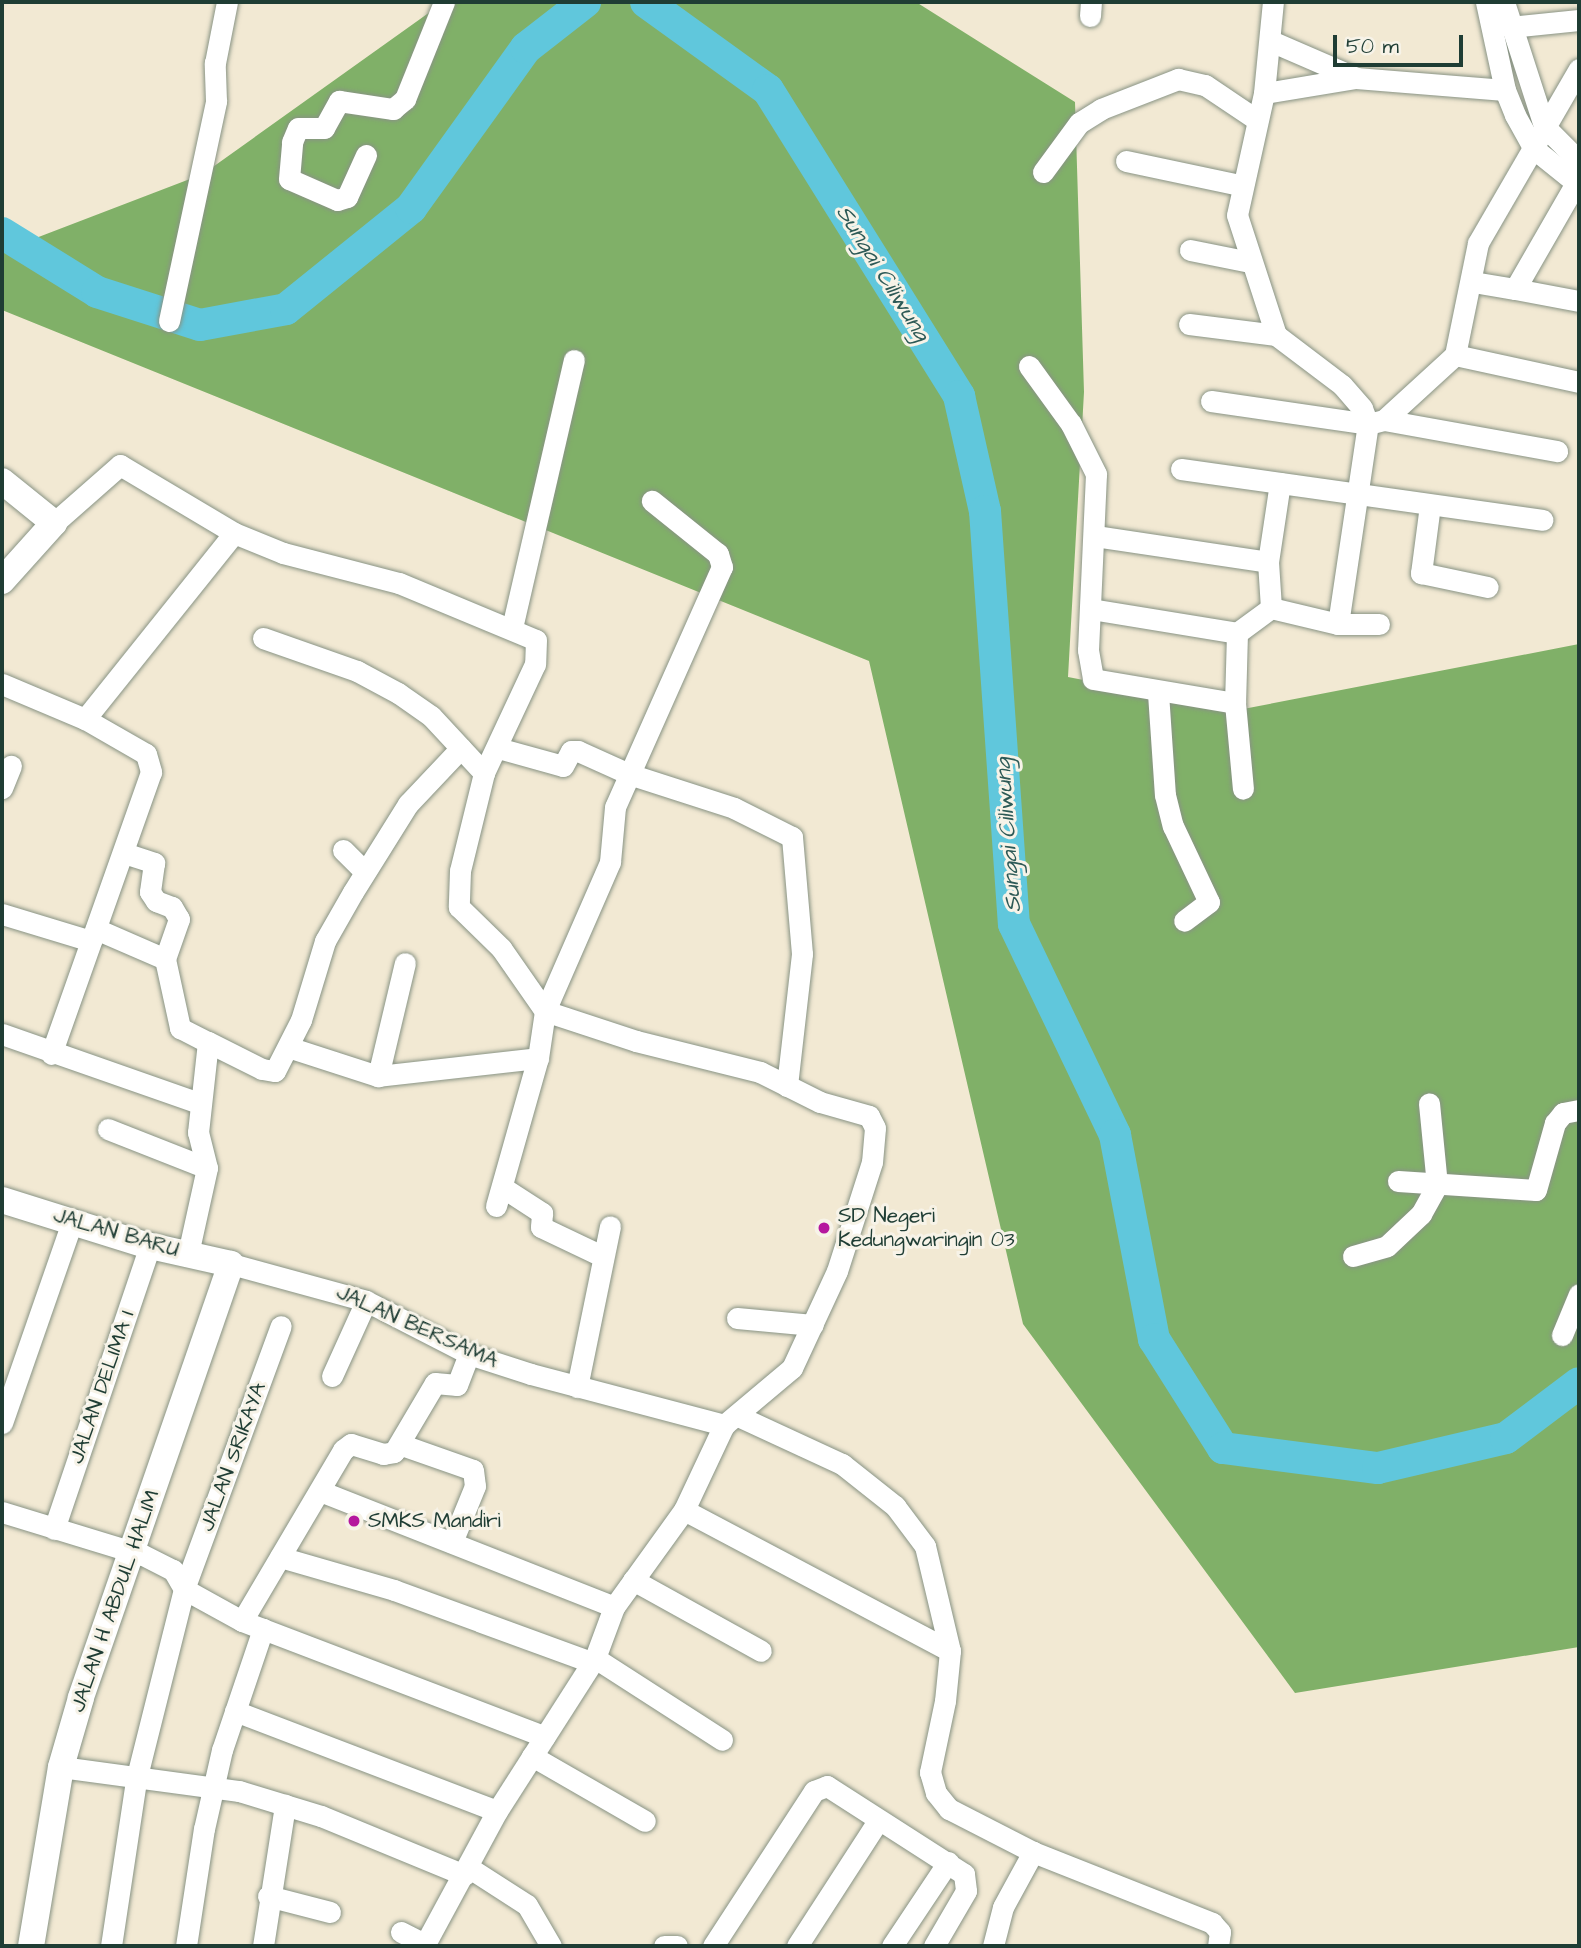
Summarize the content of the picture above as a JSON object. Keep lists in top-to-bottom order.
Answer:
{
  "streets": {
    "street": [
      "JALAN BARU",
      "JALAN BERSAMA",
      "JALAN DELIMA I",
      "JALAN SRIKAYA",
      "JALAN H ABDUL HALIM"
    ]
  },
  "crossings": [
    ["JALAN BARU", "JALAN BERSAMA"],
    ["JALAN BARU", "JALAN DELIMA I"],
    ["JALAN BARU", "JALAN H ABDUL HALIM"],
    ["JALAN BERSAMA", "JALAN H ABDUL HALIM"]
  ],
  "water": ["Sungai Ciliwung"],
  "places": ["SD Negeri Kedungwaringin 03", "SMKS Mandiri"],
  "scale_bar": "50 m"
}
